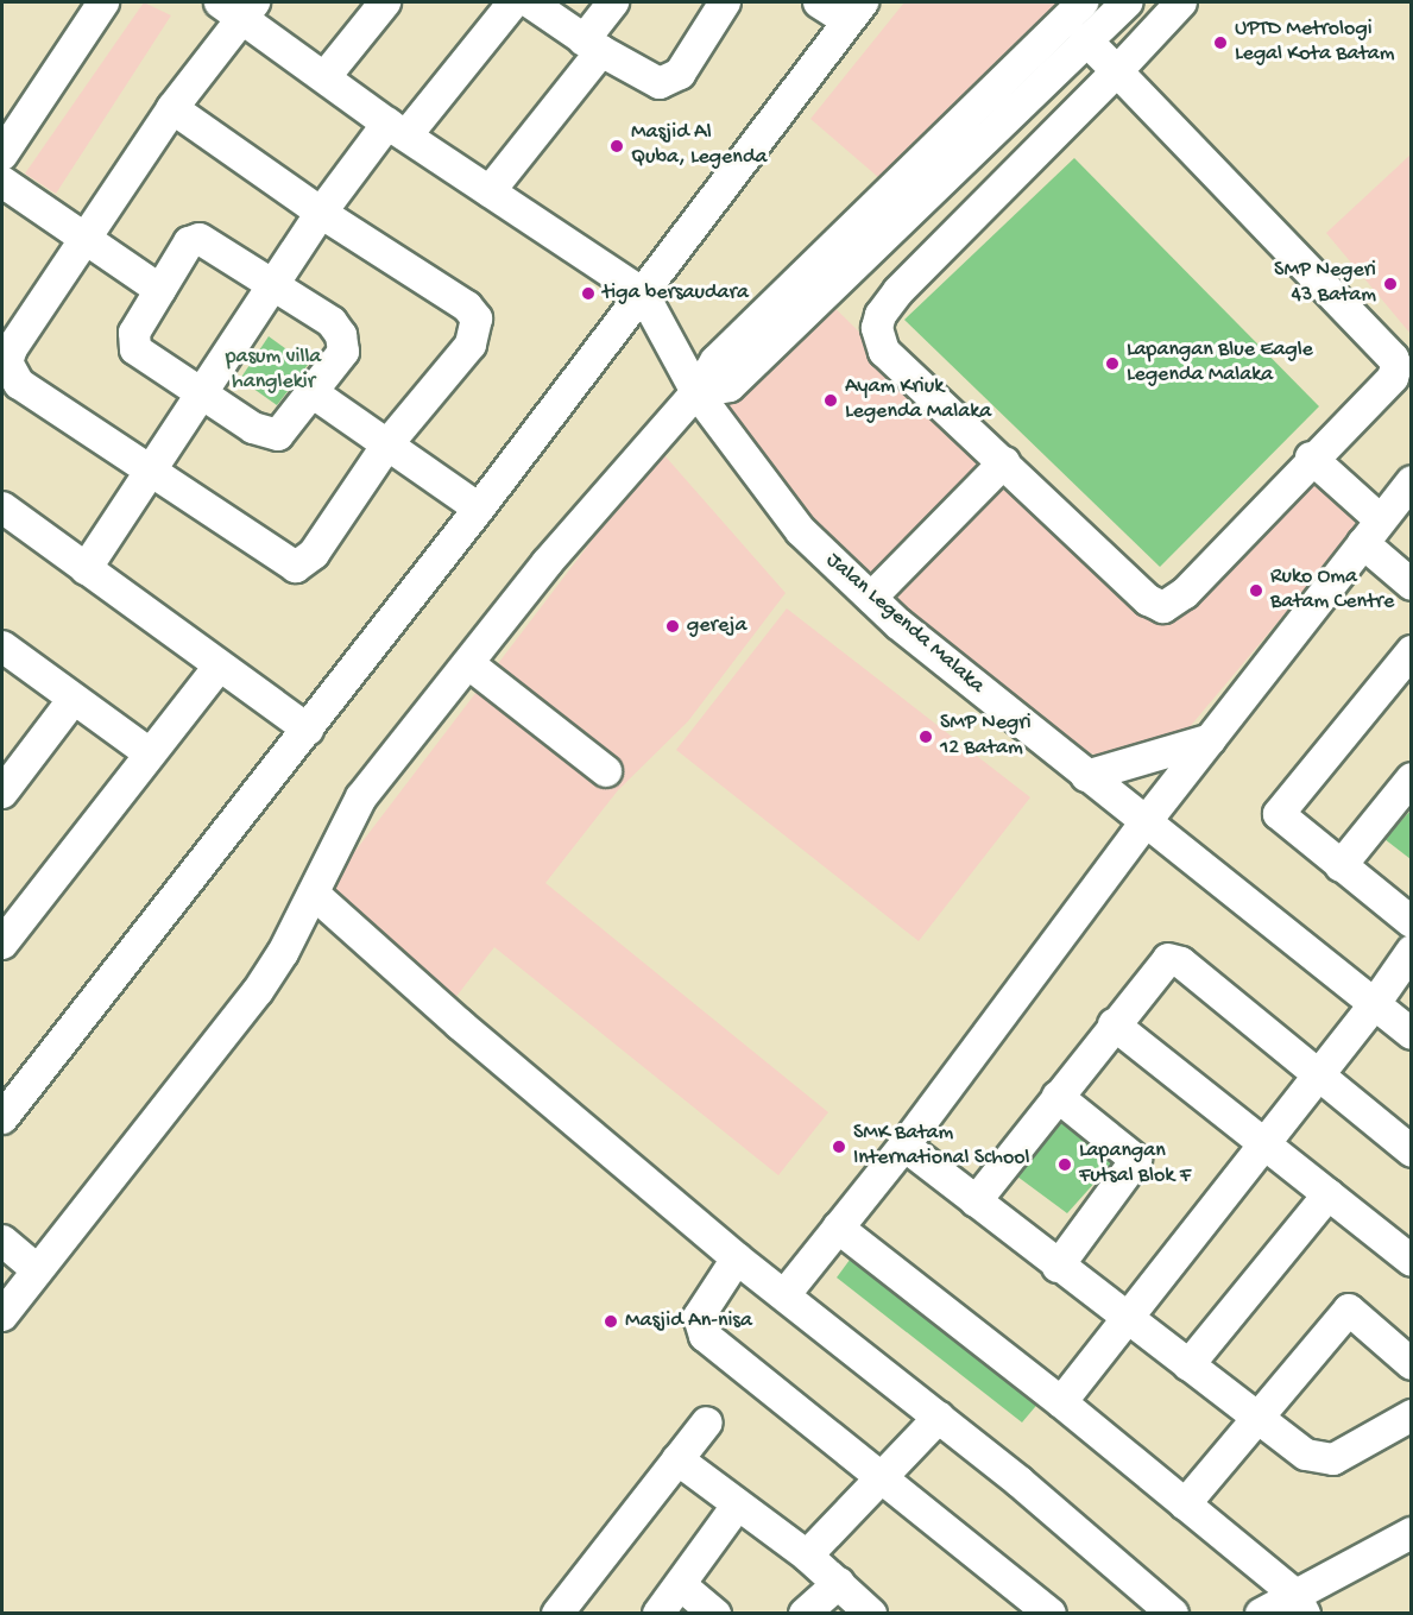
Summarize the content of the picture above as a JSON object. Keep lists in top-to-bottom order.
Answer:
{
  "streets": {
    "street": ["Jalan Legenda Malaka"]
  },
  "parks": ["pasum villa hanglekir"],
  "places": [
    "UPTD Metrologi Legal Kota Batam",
    "Masjid Al Quba, Legenda",
    "SMP Negeri 43 Batam",
    "tiga bersaudara",
    "Lapangan Blue Eagle Legenda Malaka",
    "Ayam Kriuk Legenda Malaka",
    "Ruko Oma Batam Centre",
    "gereja",
    "SMP Negri 12 Batam",
    "SMK Batam International School",
    "Lapangan Futsal Blok F",
    "Masjid An-nisa"
  ]
}
